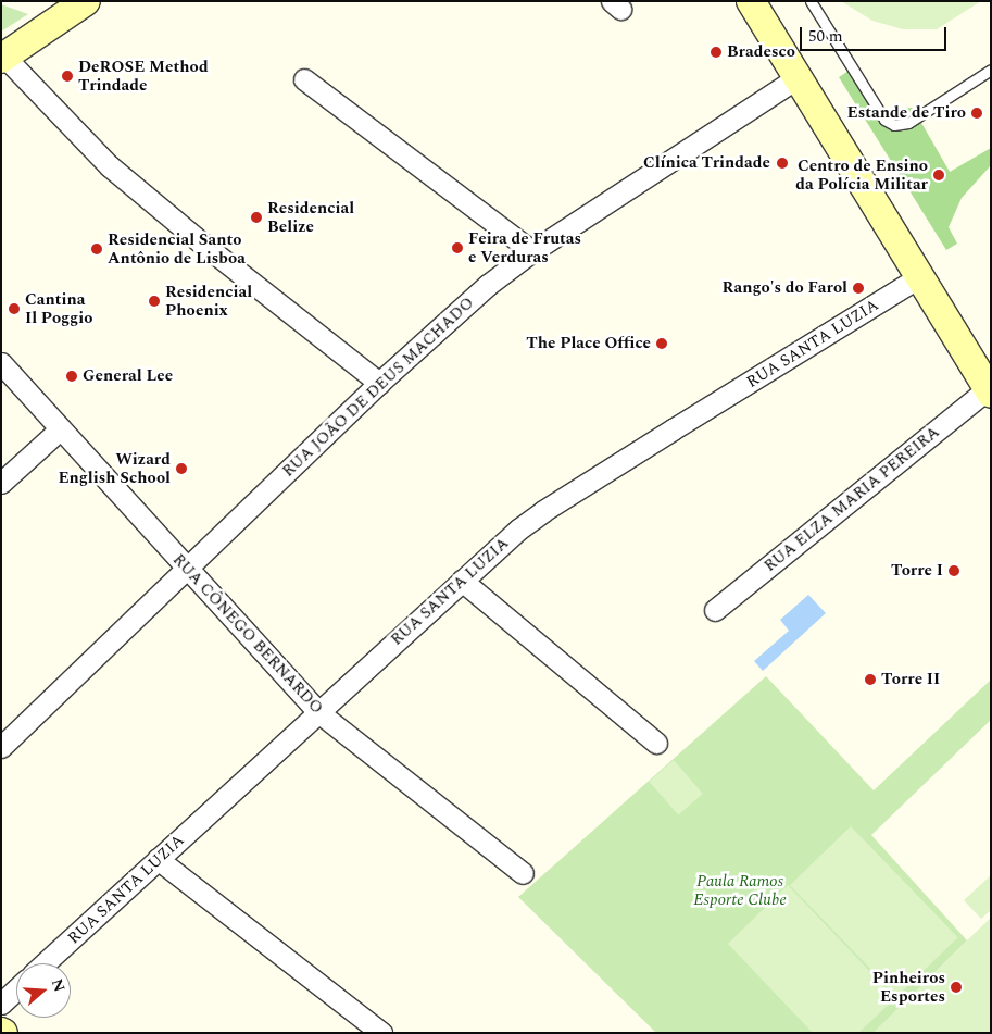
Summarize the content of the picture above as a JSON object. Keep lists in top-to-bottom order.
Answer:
{
  "streets": {
    "street": [
      "RUA SANTA LUZIA",
      "RUA JOÃO DE DEUS MACHADO",
      "RUA ELZA MARIA PEREIRA",
      "RUA CÔNEGO BERNARDO"
    ]
  },
  "crossings": [
    ["RUA SANTA LUZIA", "RUA CÔNEGO BERNARDO"],
    ["RUA JOÃO DE DEUS MACHADO", "RUA CÔNEGO BERNARDO"]
  ],
  "parks": ["Paula Ramos Esporte Clube"],
  "places": [
    "Bradesco",
    "DeROSE Method Trindade",
    "Estande de Tiro",
    "Clínica Trindade",
    "Centro de Ensino da Polícia Militar",
    "Residencial Belize",
    "Feira de Frutas e Verduras",
    "Residencial Santo Antônio de Lisboa",
    "Rango's do Farol",
    "Residencial Phoenix",
    "Cantina Il Poggio",
    "The Place Office",
    "General Lee",
    "Wizard English School",
    "Torre I",
    "Torre II",
    "Pinheiros Esportes"
  ],
  "scale_bar": "50 m",
  "north": "right"
}
